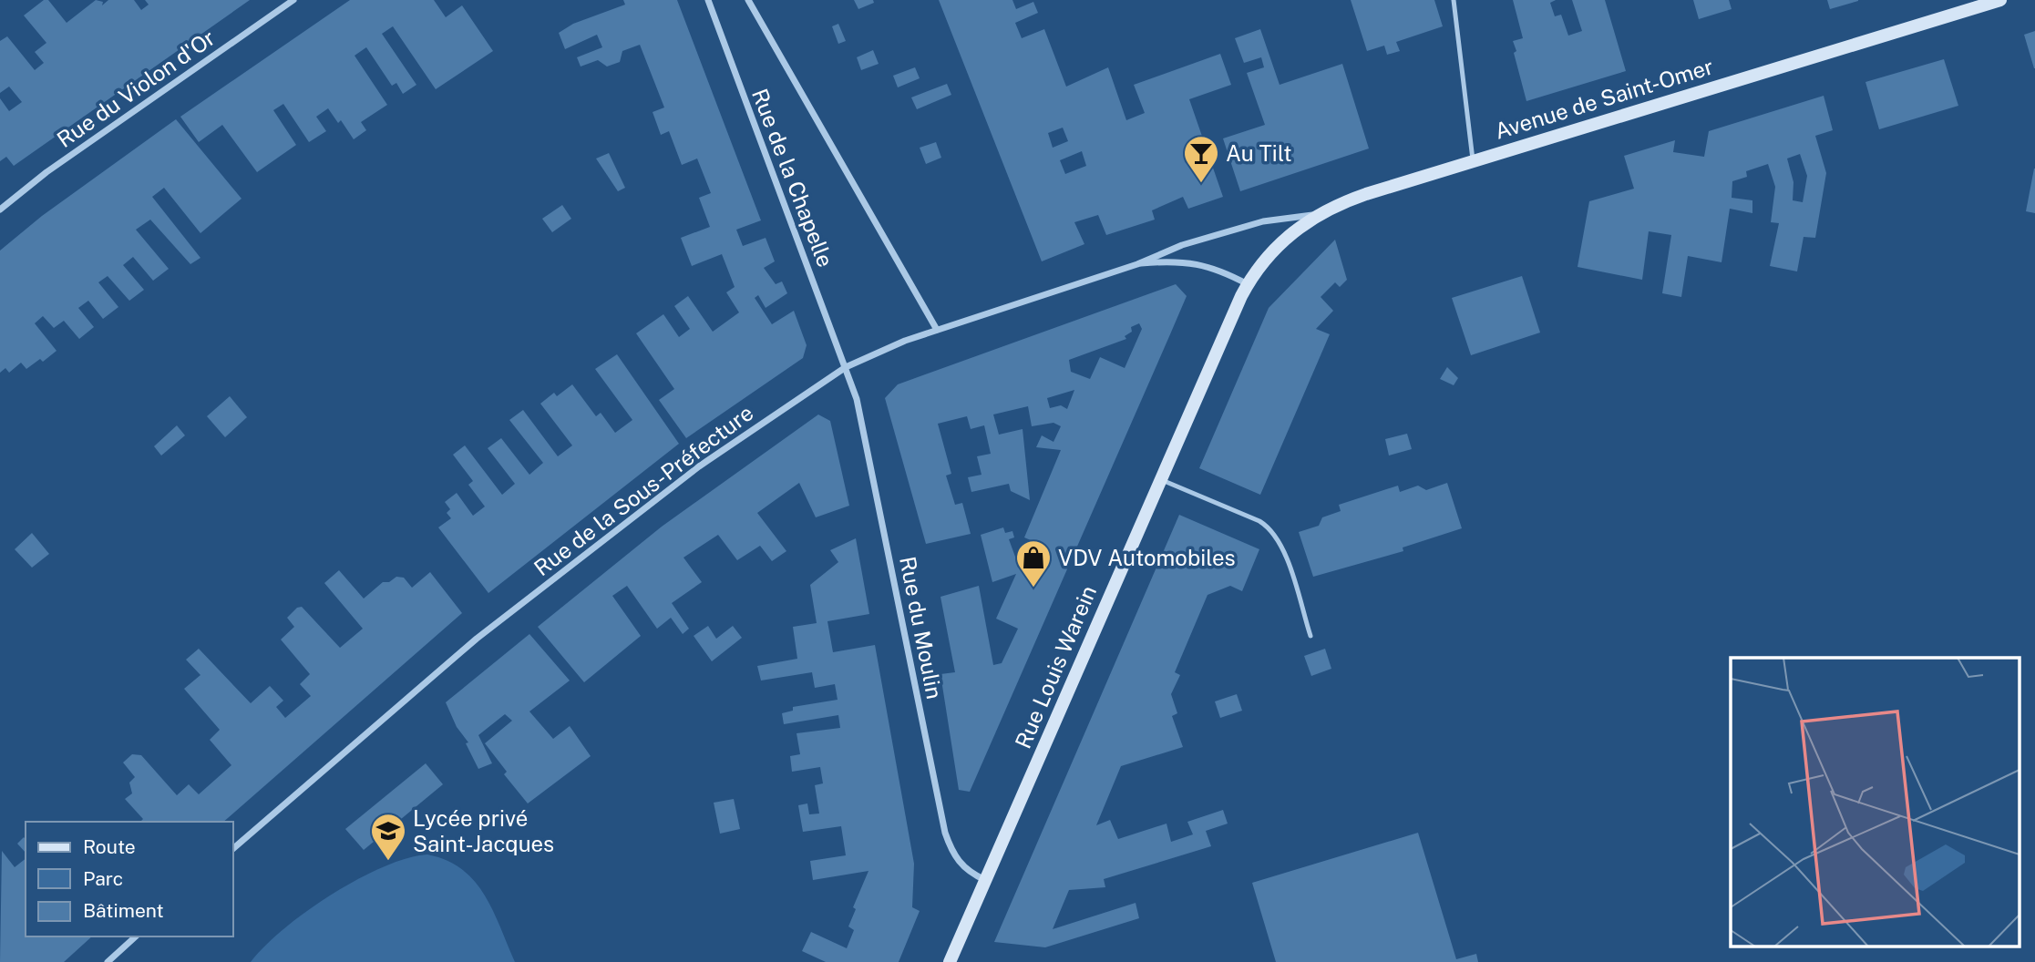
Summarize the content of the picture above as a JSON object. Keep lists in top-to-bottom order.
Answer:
{
  "streets": {
    "main road": ["Avenue de Saint-Omer", "Rue Louis Warein"],
    "street": [
      "Rue du Violon d'Or",
      "Rue de la Chapelle",
      "Rue de la Sous-Préfecture",
      "Rue du Moulin"
    ]
  },
  "crossings": [
    ["Avenue de Saint-Omer", "Rue de la Sous-Préfecture"],
    ["Avenue de Saint-Omer", "Rue Louis Warein"],
    ["Rue de la Chapelle", "Rue de la Sous-Préfecture"],
    ["Rue de la Chapelle", "Rue du Moulin"],
    ["Rue de la Sous-Préfecture", "Rue du Moulin"],
    ["Rue de la Sous-Préfecture", "Rue Louis Warein"],
    ["Rue du Moulin", "Rue Louis Warein"]
  ],
  "places": {
    "bar": ["Au Tilt"],
    "shop": ["VDV Automobiles"],
    "school or university": ["Lycée privé Saint-Jacques"]
  },
  "legend": ["Route", "Parc", "Bâtiment"]
}
